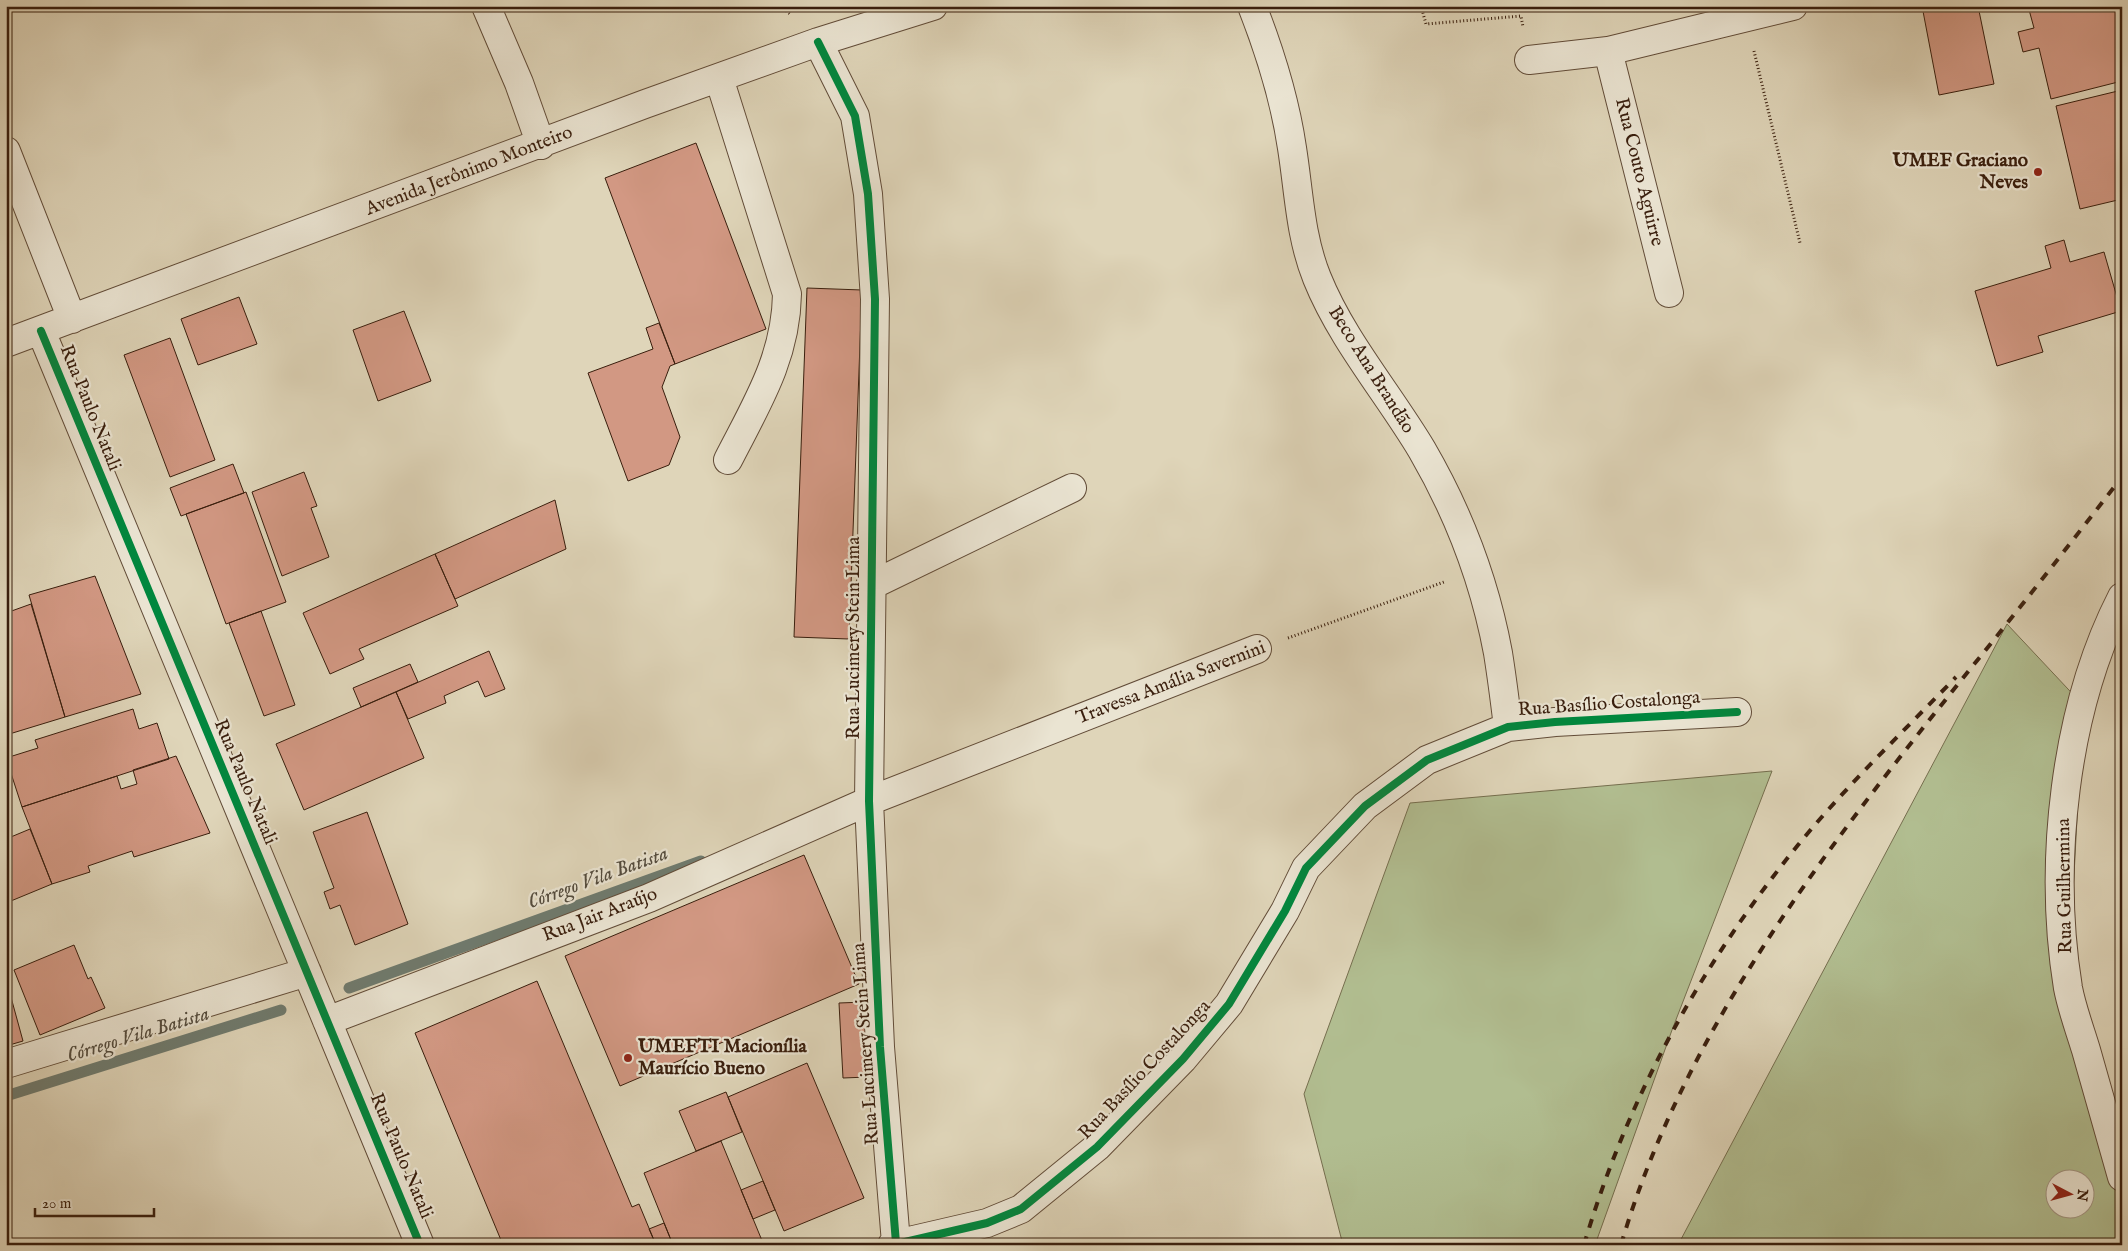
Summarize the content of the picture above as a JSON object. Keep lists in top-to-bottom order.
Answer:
{
  "streets": {
    "street": [
      "Avenida Jerônimo Monteiro",
      "Rua Couto Aguirre",
      "Beco Ana Brandão",
      "Rua Paulo Natali",
      "Rua Lucimery Stein Lima",
      "Travessa Amália Savernini",
      "Rua Basílio Costalonga",
      "Rua Guilhermina",
      "Rua Jair Araújo"
    ]
  },
  "crossings": [
    ["Avenida Jerônimo Monteiro", "Rua Paulo Natali"],
    ["Avenida Jerônimo Monteiro", "Rua Lucimery Stein Lima"],
    ["Beco Ana Brandão", "Travessa Amália Savernini"],
    ["Beco Ana Brandão", "Rua Basílio Costalonga"],
    ["Rua Paulo Natali", "Rua Jair Araújo"],
    ["Rua Lucimery Stein Lima", "Travessa Amália Savernini"],
    ["Rua Lucimery Stein Lima", "Rua Basílio Costalonga"],
    ["Rua Lucimery Stein Lima", "Rua Jair Araújo"],
    ["Travessa Amália Savernini", "Rua Jair Araújo"]
  ],
  "water": ["Córrego Vila Batista"],
  "places": ["UMEF Graciano Neves", "UMEFTI Macionília Maurício Bueno"],
  "scale_bar": "20 m",
  "north": "right"
}
